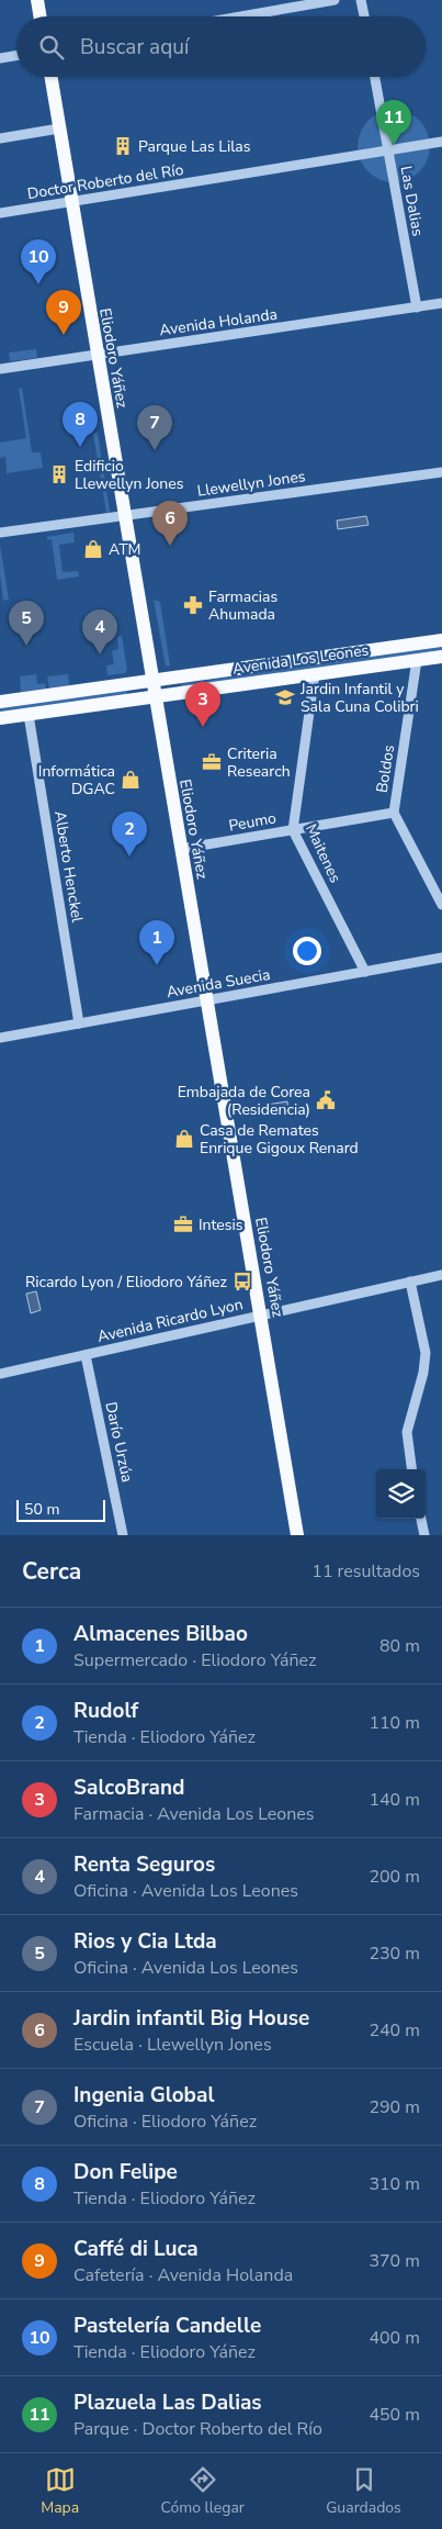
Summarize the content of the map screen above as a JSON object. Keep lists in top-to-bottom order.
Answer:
{
  "streets": {
    "main road": ["Eliodoro Yáñez", "Avenida Los Leones"],
    "street": [
      "Doctor Roberto del Río",
      "Las Dalias",
      "Avenida Holanda",
      "Llewellyn Jones",
      "Boldos",
      "Peumo",
      "Maitenes",
      "Alberto Henckel",
      "Avenida Suecia",
      "Avenida Ricardo Lyon",
      "Darío Urzúa"
    ]
  },
  "crossings": [
    ["Doctor Roberto del Río", "Las Dalias"],
    ["Doctor Roberto del Río", "Eliodoro Yáñez"],
    ["Las Dalias", "Avenida Holanda"],
    ["Avenida Holanda", "Eliodoro Yáñez"],
    ["Eliodoro Yáñez", "Llewellyn Jones"],
    ["Eliodoro Yáñez", "Avenida Los Leones"],
    ["Eliodoro Yáñez", "Peumo"],
    ["Eliodoro Yáñez", "Avenida Suecia"],
    ["Eliodoro Yáñez", "Avenida Ricardo Lyon"],
    ["Avenida Los Leones", "Boldos"],
    ["Avenida Los Leones", "Maitenes"],
    ["Avenida Los Leones", "Alberto Henckel"],
    ["Boldos", "Peumo"],
    ["Peumo", "Maitenes"],
    ["Maitenes", "Avenida Suecia"],
    ["Alberto Henckel", "Avenida Suecia"],
    ["Avenida Ricardo Lyon", "Darío Urzúa"]
  ],
  "places": {
    "building": ["Parque Las Lilas", "Edificio Llewellyn Jones"],
    "shop": ["ATM", "Informática DGAC", "Casa de Remates Enrique Gigoux Renard"],
    "pharmacy": ["Farmacias Ahumada"],
    "school or university": ["Jardin Infantil y Sala Cuna Colibri"],
    "office": ["Criteria Research", "Intesis"],
    "public building": ["Embajada de Corea (Residencia)"],
    "bus stop": ["Ricardo Lyon / Eliodoro Yáñez"]
  },
  "scale_bar": "50 m",
  "page": {
    "search": "Buscar aquí",
    "pins": [
      "11",
      "10",
      "9",
      "8",
      "7",
      "6",
      "5",
      "4",
      "3",
      "2",
      "1"
    ],
    "scale": "50 m",
    "heading": ["Cerca", "11 resultados"],
    "list": [
      {
        "mark": "1",
        "name": "Almacenes Bilbao",
        "note": "Supermercado · Eliodoro Yáñez",
        "value": "80 m"
      },
      {
        "mark": "2",
        "name": "Rudolf",
        "note": "Tienda · Eliodoro Yáñez",
        "value": "110 m"
      },
      {
        "mark": "3",
        "name": "SalcoBrand",
        "note": "Farmacia · Avenida Los Leones",
        "value": "140 m"
      },
      {
        "mark": "4",
        "name": "Renta Seguros",
        "note": "Oficina · Avenida Los Leones",
        "value": "200 m"
      },
      {
        "mark": "5",
        "name": "Rios y Cia Ltda",
        "note": "Oficina · Avenida Los Leones",
        "value": "230 m"
      },
      {
        "mark": "6",
        "name": "Jardin infantil Big House",
        "note": "Escuela · Llewellyn Jones",
        "value": "240 m"
      },
      {
        "mark": "7",
        "name": "Ingenia Global",
        "note": "Oficina · Eliodoro Yáñez",
        "value": "290 m"
      },
      {
        "mark": "8",
        "name": "Don Felipe",
        "note": "Tienda · Eliodoro Yáñez",
        "value": "310 m"
      },
      {
        "mark": "9",
        "name": "Caffé di Luca",
        "note": "Cafetería · Avenida Holanda",
        "value": "370 m"
      },
      {
        "mark": "10",
        "name": "Pastelería Candelle",
        "note": "Tienda · Eliodoro Yáñez",
        "value": "400 m"
      },
      {
        "mark": "11",
        "name": "Plazuela Las Dalias",
        "note": "Parque · Doctor Roberto del Río",
        "value": "450 m"
      }
    ],
    "nav": ["Mapa", "Cómo llegar", "Guardados"]
  }
}
